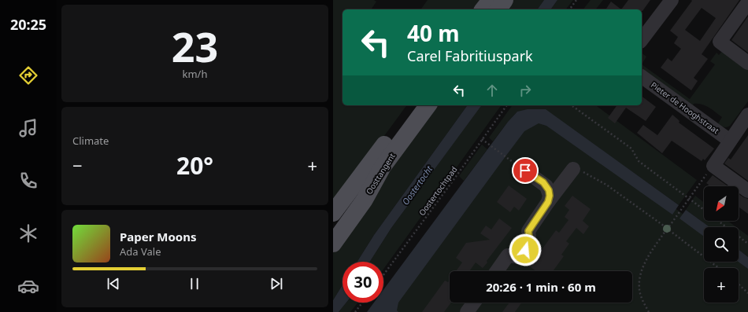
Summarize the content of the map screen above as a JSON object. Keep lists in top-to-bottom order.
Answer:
{
  "streets": {
    "main road": ["Oosttangent"],
    "street": ["Pieter de Hooghstraat"],
    "path": ["Oostertochtpad"]
  },
  "water": ["Oostertocht"],
  "north": "bottom left",
  "page": {
    "tabs": "20:25",
    "tile": [
      ["23", "km/h"],
      "Climate"
    ],
    "turn": ["40 m", "Carel Fabritiuspark"],
    "heat": ["−", "20°", "+"],
    "map_buttons": "+",
    "song": ["Paper Moons", "Ada Vale"],
    "limit": "30",
    "trip": "20:26 · 1 min · 60 m"
  }
}
